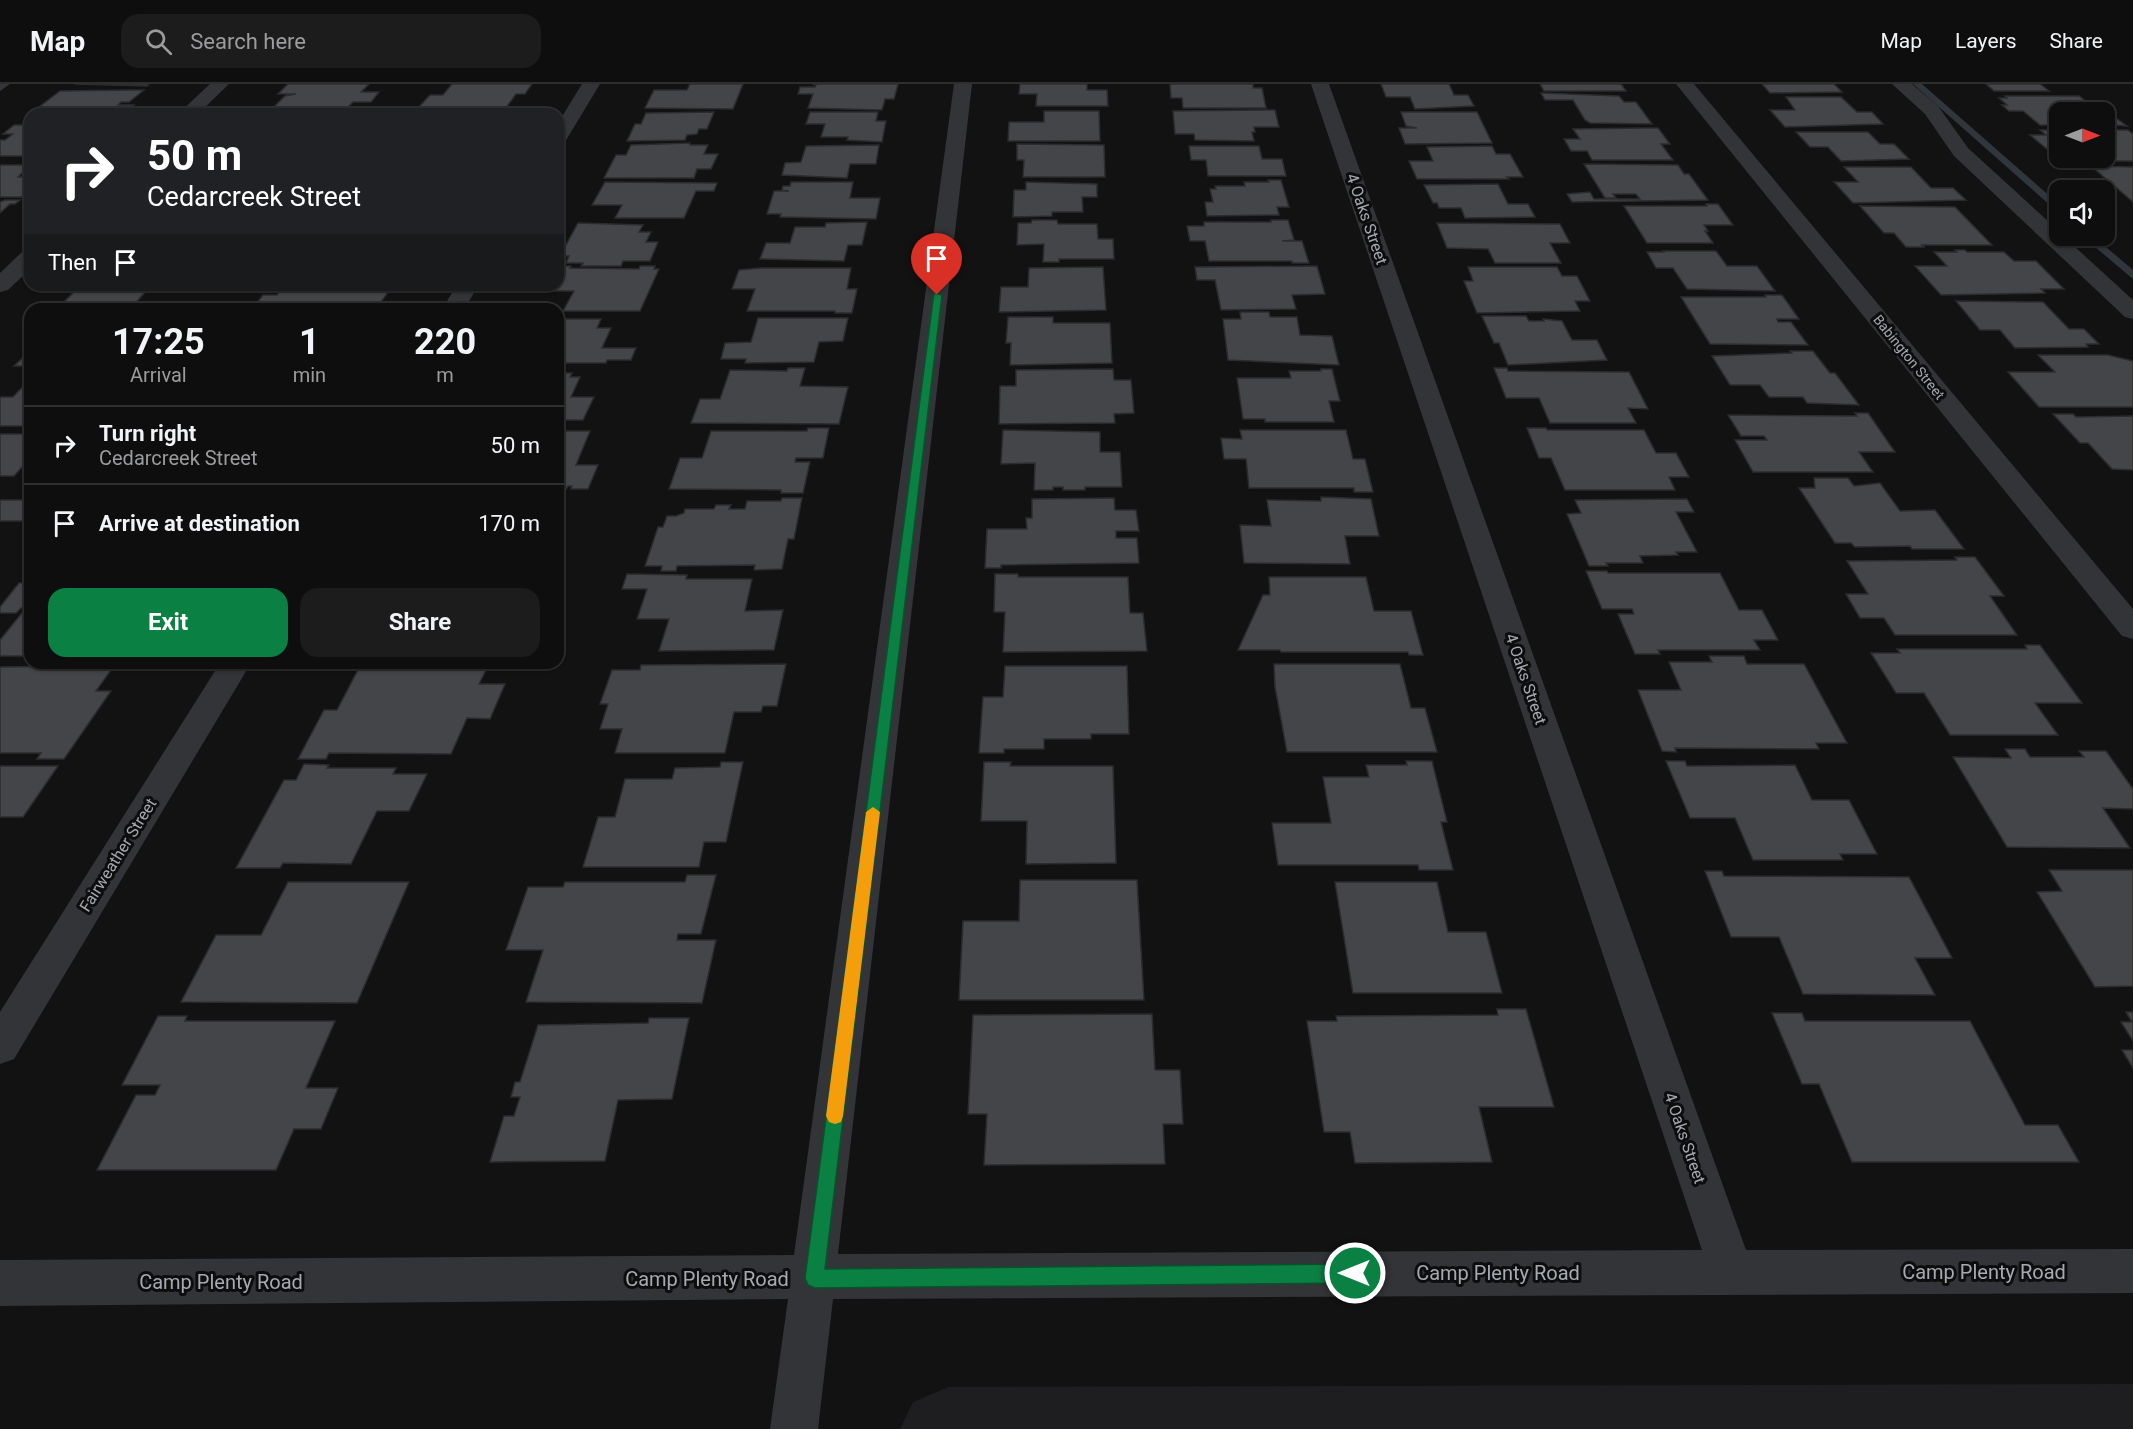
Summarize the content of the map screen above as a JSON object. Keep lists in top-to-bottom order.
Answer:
{
  "streets": {
    "street": [
      "4 Oaks Street",
      "Babington Street",
      "Fairweather Street",
      "Camp Plenty Road"
    ]
  },
  "crossings": [
    ["4 Oaks Street", "Camp Plenty Road"]
  ],
  "north": "right",
  "page": {
    "header": "Map",
    "search": "Search here",
    "nav": ["Map", "Layers", "Share"],
    "turn": ["50 m", "Cedarcreek Street"],
    "then": "Then",
    "eta": [
      "17:25",
      "Arrival",
      "1",
      "min",
      "220",
      "m"
    ],
    "list": [
      {
        "name": "Turn right",
        "note": "Cedarcreek Street",
        "value": "50 m"
      },
      {
        "name": "Arrive at destination",
        "value": "170 m"
      }
    ],
    "buttons": ["Exit", "Share"]
  }
}
